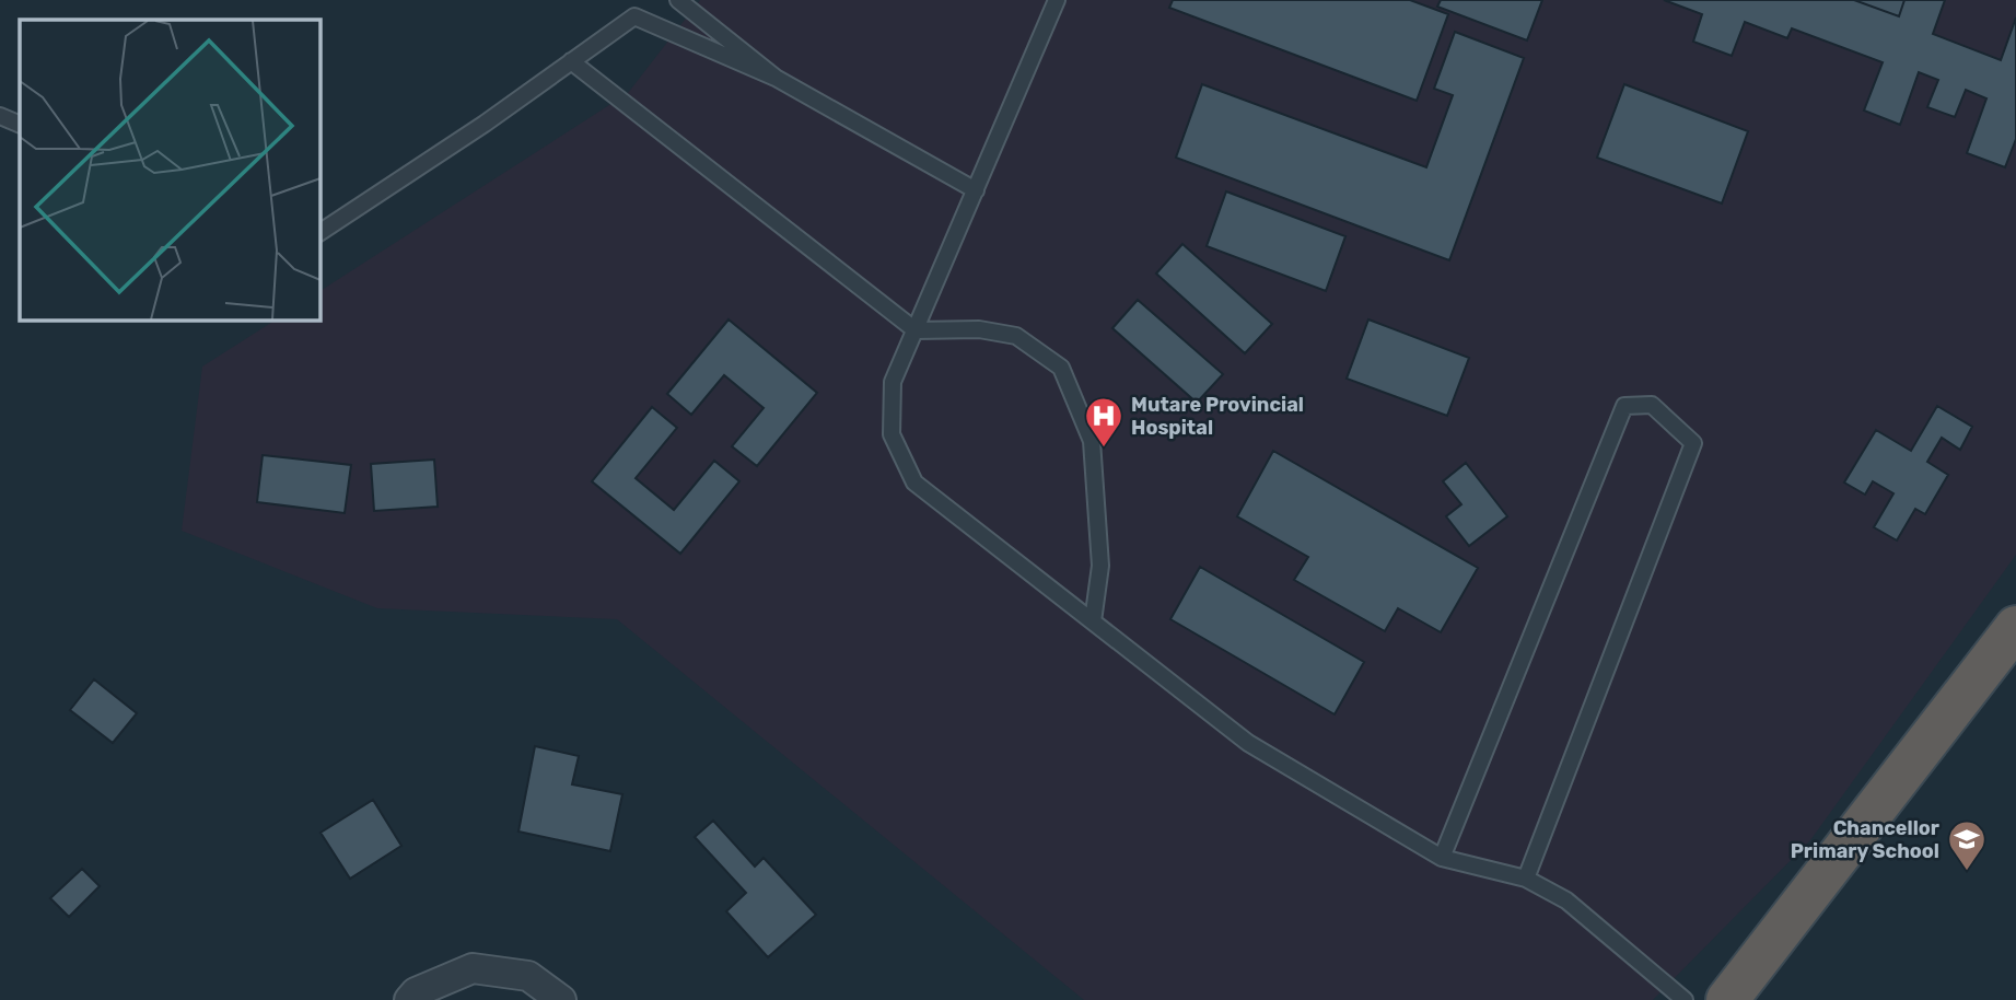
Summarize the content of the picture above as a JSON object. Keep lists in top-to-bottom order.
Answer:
{
  "places": {
    "hospital": ["Mutare Provincial Hospital"],
    "school or university": ["Chancellor Primary School"]
  }
}
